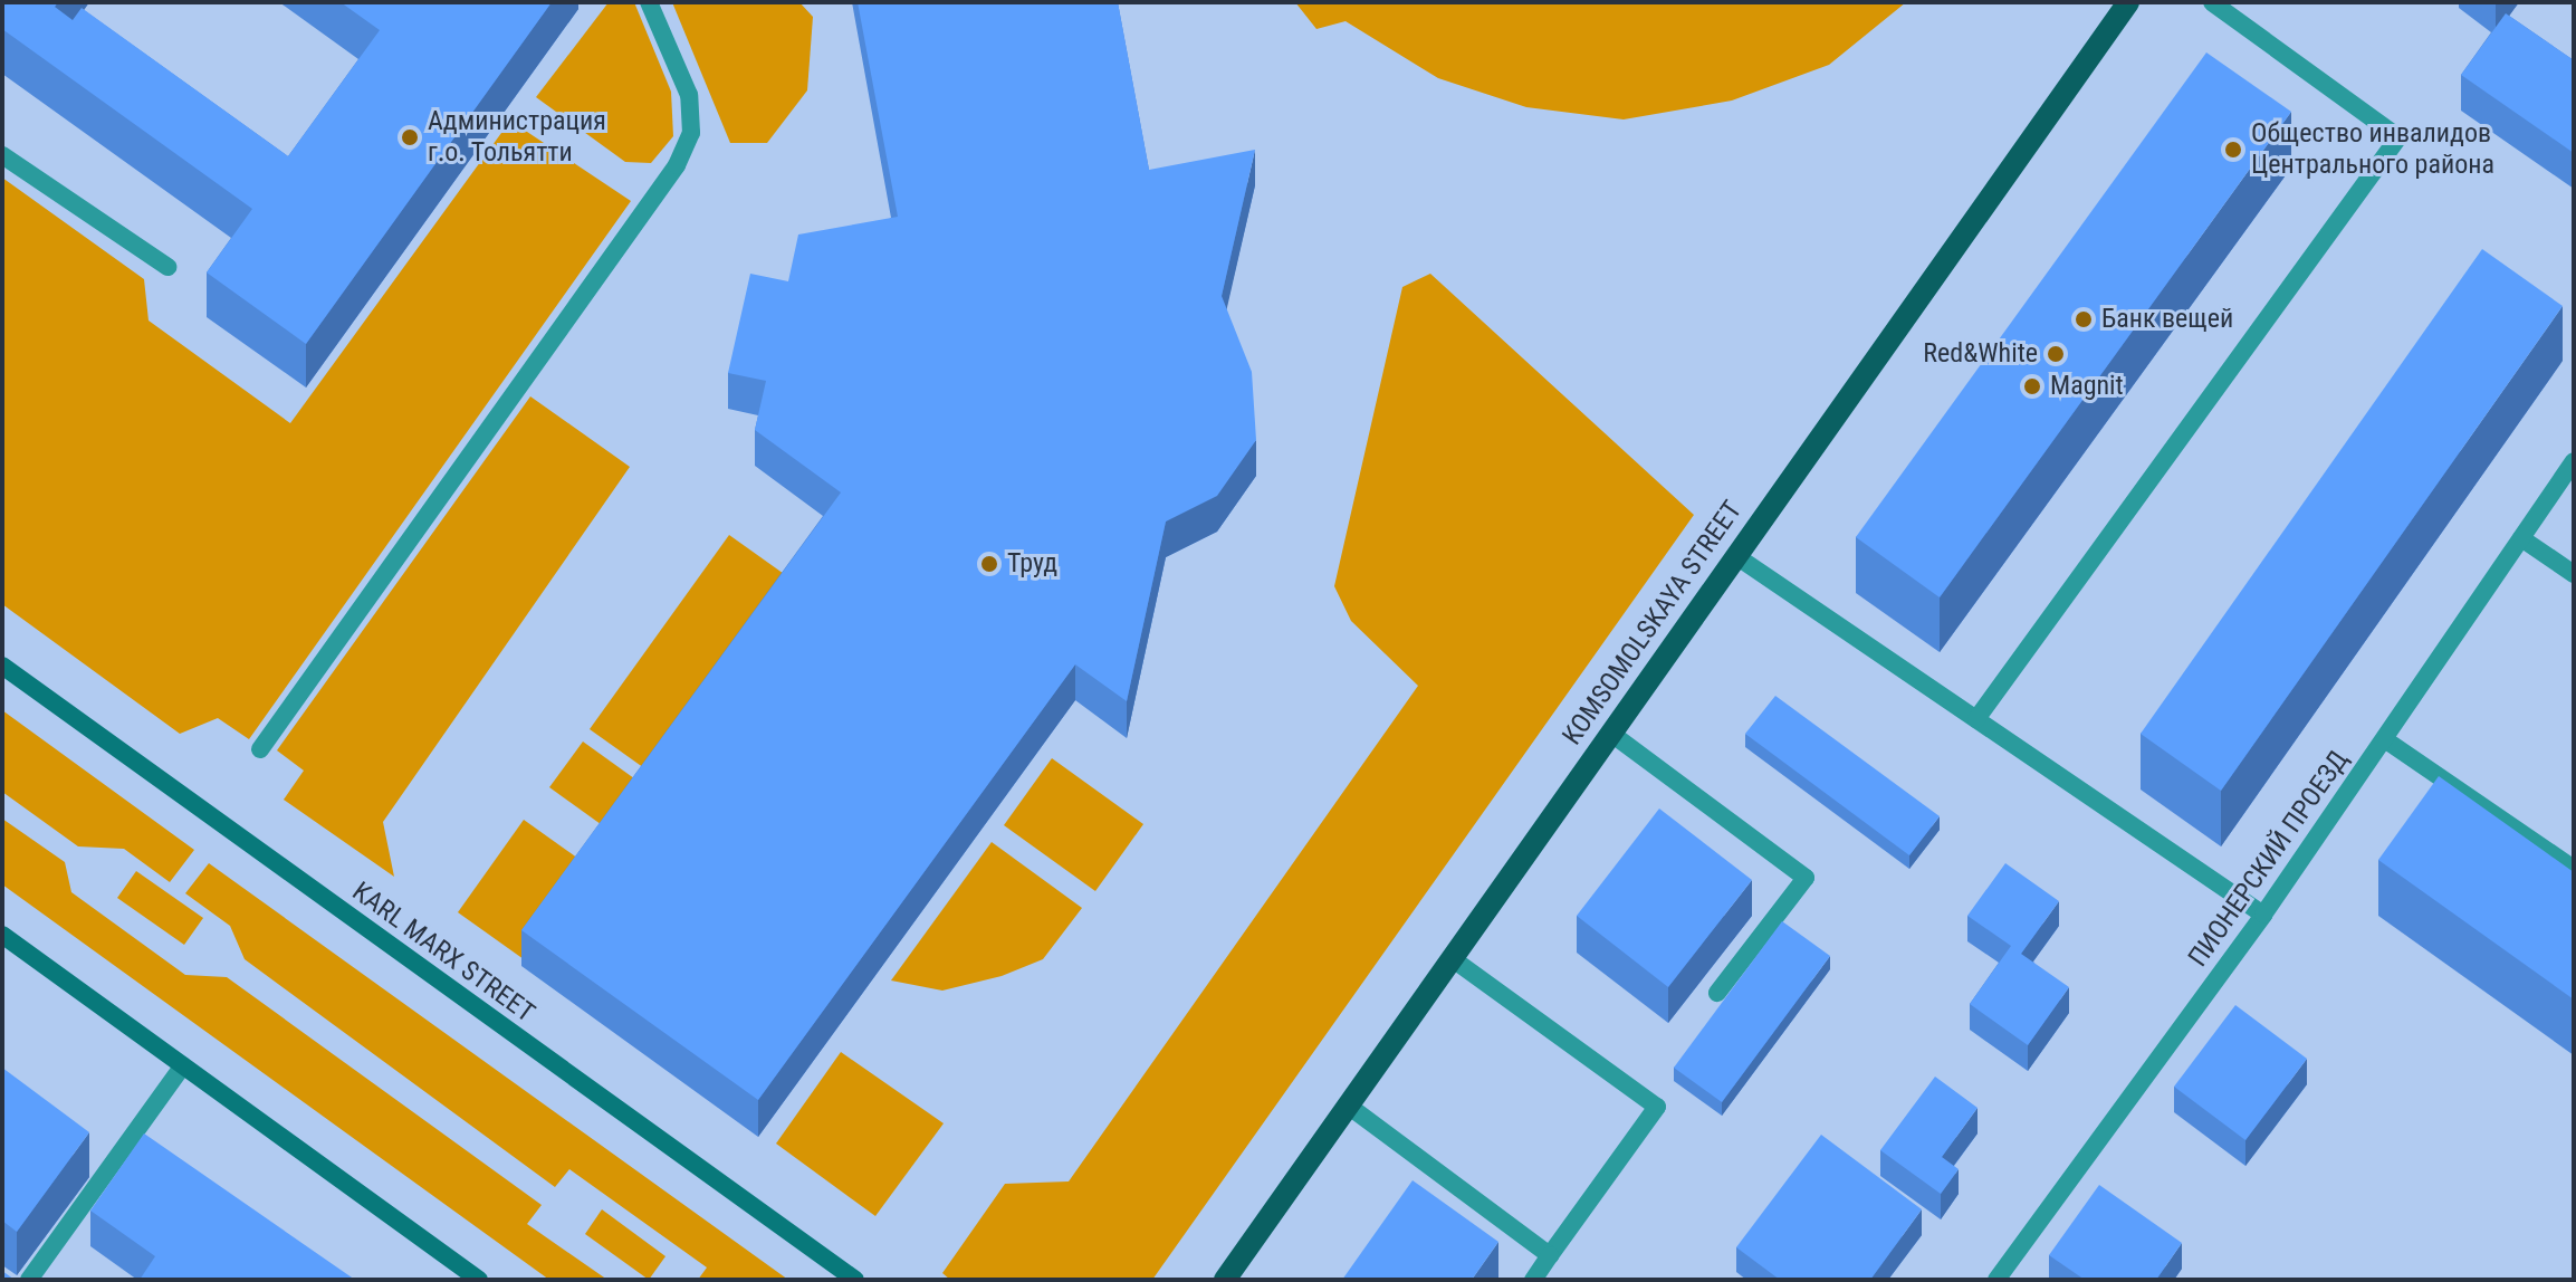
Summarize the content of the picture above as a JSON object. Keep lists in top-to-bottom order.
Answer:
{
  "streets": {
    "main road": ["KOMSOMOLSKAYA STREET", "KARL MARX STREET"],
    "street": ["ПИОНЕРСКИЙ ПРОЕЗД"]
  },
  "places": [
    "Администрация г.о. Тольятти",
    "Общество инвалидов Центрального района",
    "Банк вещей",
    "Red&White",
    "Magnit",
    "Труд"
  ]
}
